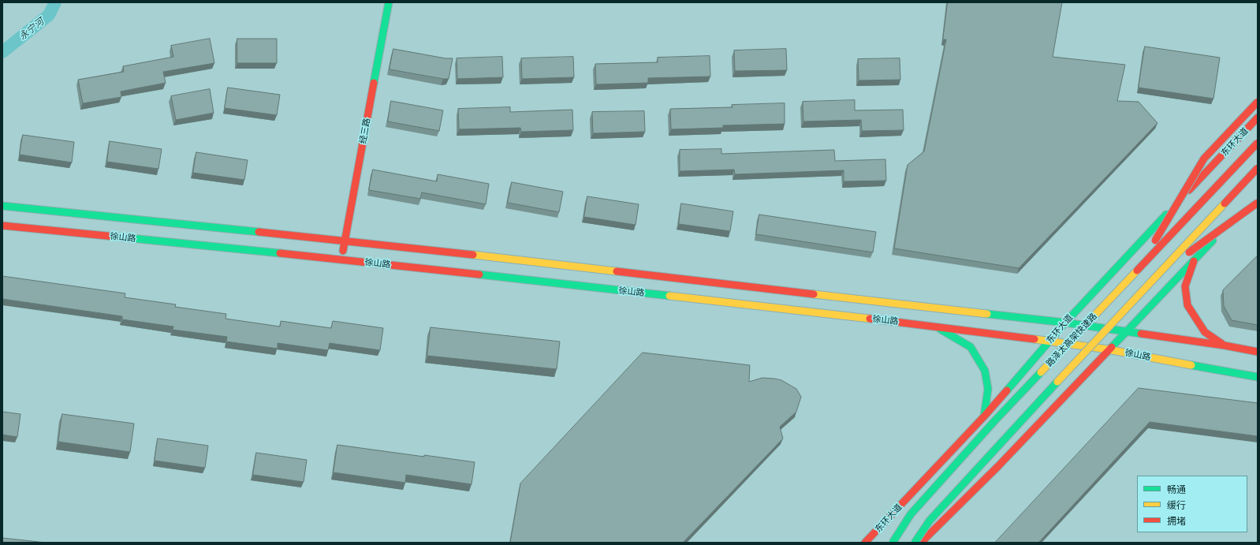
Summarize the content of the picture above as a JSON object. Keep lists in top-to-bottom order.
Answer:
{
  "streets": {
    "main road": [
      "经三路",
      "东环大道",
      "徐山路",
      "路泽太高架快速路"
    ]
  },
  "crossings": [
    ["经三路", "徐山路"],
    ["东环大道", "徐山路"]
  ],
  "water": ["永宁河"],
  "legend": ["畅通", "缓行", "拥堵"]
}
